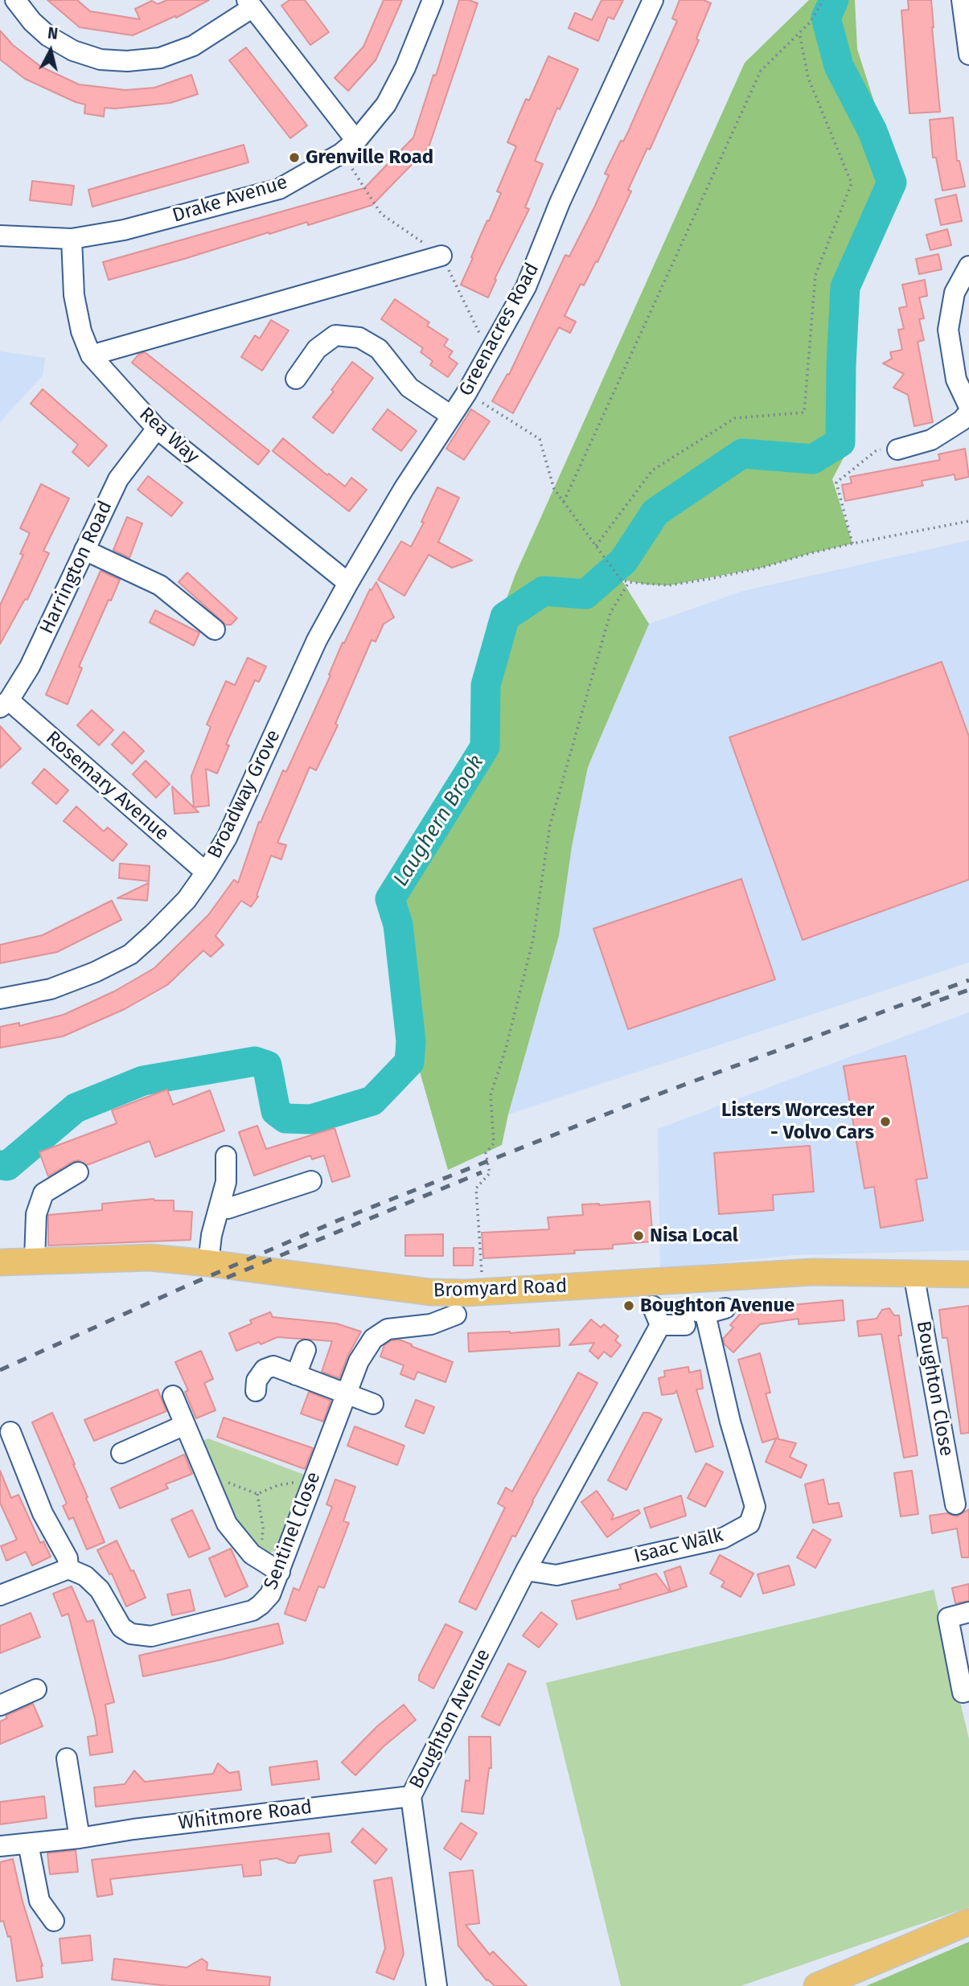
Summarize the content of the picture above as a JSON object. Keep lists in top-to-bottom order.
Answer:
{
  "streets": {
    "main road": ["Bromyard Road"],
    "street": [
      "Drake Avenue",
      "Greenacres Road",
      "Rea Way",
      "Harrington Road",
      "Rosemary Avenue",
      "Broadway Grove",
      "Boughton Close",
      "Sentinel Close",
      "Isaac Walk",
      "Boughton Avenue",
      "Whitmore Road"
    ]
  },
  "crossings": [
    ["Drake Avenue", "Rea Way"],
    ["Greenacres Road", "Rea Way"],
    ["Greenacres Road", "Broadway Grove"],
    ["Rea Way", "Harrington Road"],
    ["Rea Way", "Broadway Grove"],
    ["Harrington Road", "Rosemary Avenue"],
    ["Rosemary Avenue", "Broadway Grove"],
    ["Bromyard Road", "Boughton Close"],
    ["Bromyard Road", "Sentinel Close"],
    ["Isaac Walk", "Boughton Avenue"],
    ["Boughton Avenue", "Whitmore Road"]
  ],
  "water": ["Laughern Brook"],
  "places": [
    "Grenville Road",
    "Listers Worcester - Volvo Cars",
    "Nisa Local",
    "Boughton Avenue"
  ],
  "north": "top"
}
